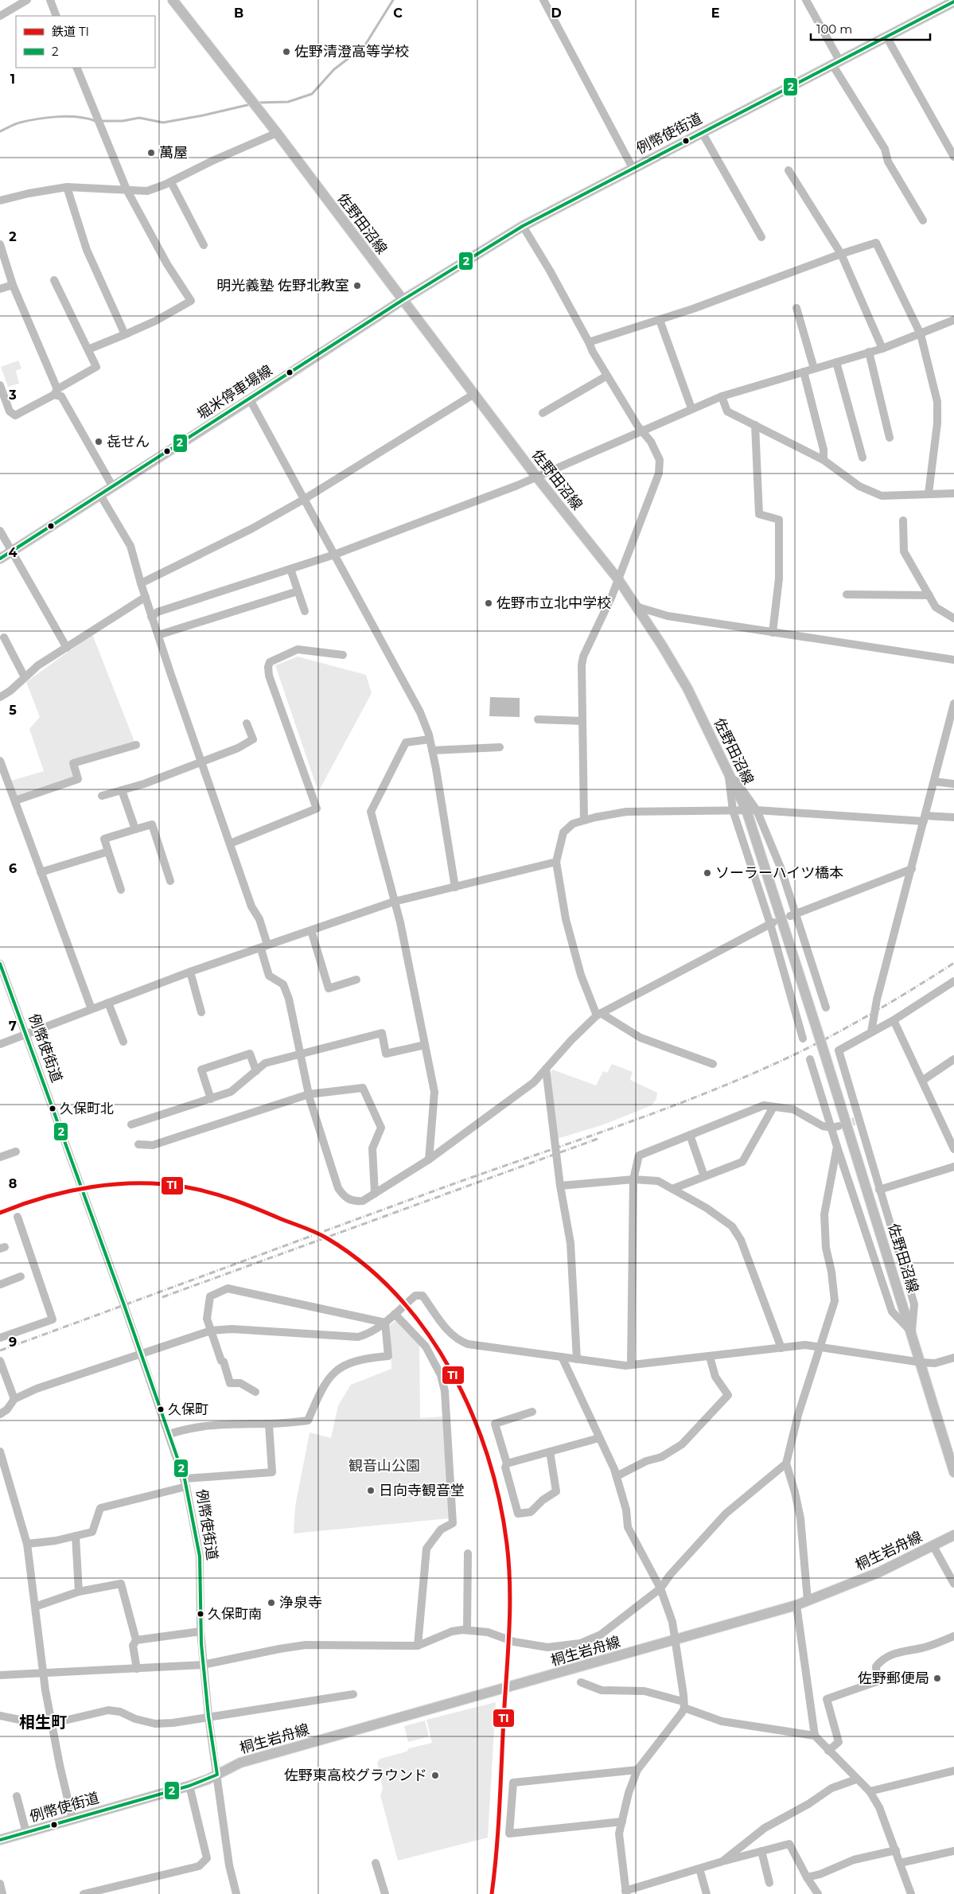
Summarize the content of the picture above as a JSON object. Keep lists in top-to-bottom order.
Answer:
{
  "streets": {
    "main road": [
      "例幣使街道",
      "佐野田沼線",
      "堀米停車場線",
      "桐生岩舟線"
    ]
  },
  "crossings": [
    ["例幣使街道", "佐野田沼線"],
    ["例幣使街道", "堀米停車場線"],
    ["例幣使街道", "桐生岩舟線"],
    ["佐野田沼線", "堀米停車場線"]
  ],
  "districts": ["相生町"],
  "parks": ["観音山公園"],
  "places": [
    "佐野清澄高等学校",
    "萬屋",
    "明光義塾 佐野北教室",
    "㐂せん",
    "佐野市立北中学校",
    "ソーラーハイツ橋本",
    "久保町北",
    "久保町",
    "日向寺観音堂",
    "浄泉寺",
    "久保町南",
    "佐野郵便局",
    "佐野東高校グラウンド"
  ],
  "lines": ["transit line 2", "rail line TI"],
  "legend": ["鉄道 TI", "2"],
  "scale_bar": "100 m",
  "grid": {
    "columns": [
      "B",
      "C",
      "D",
      "E"
    ],
    "rows": [
      "1",
      "2",
      "3",
      "4",
      "5",
      "6",
      "7",
      "8",
      "9"
    ]
  }
}
